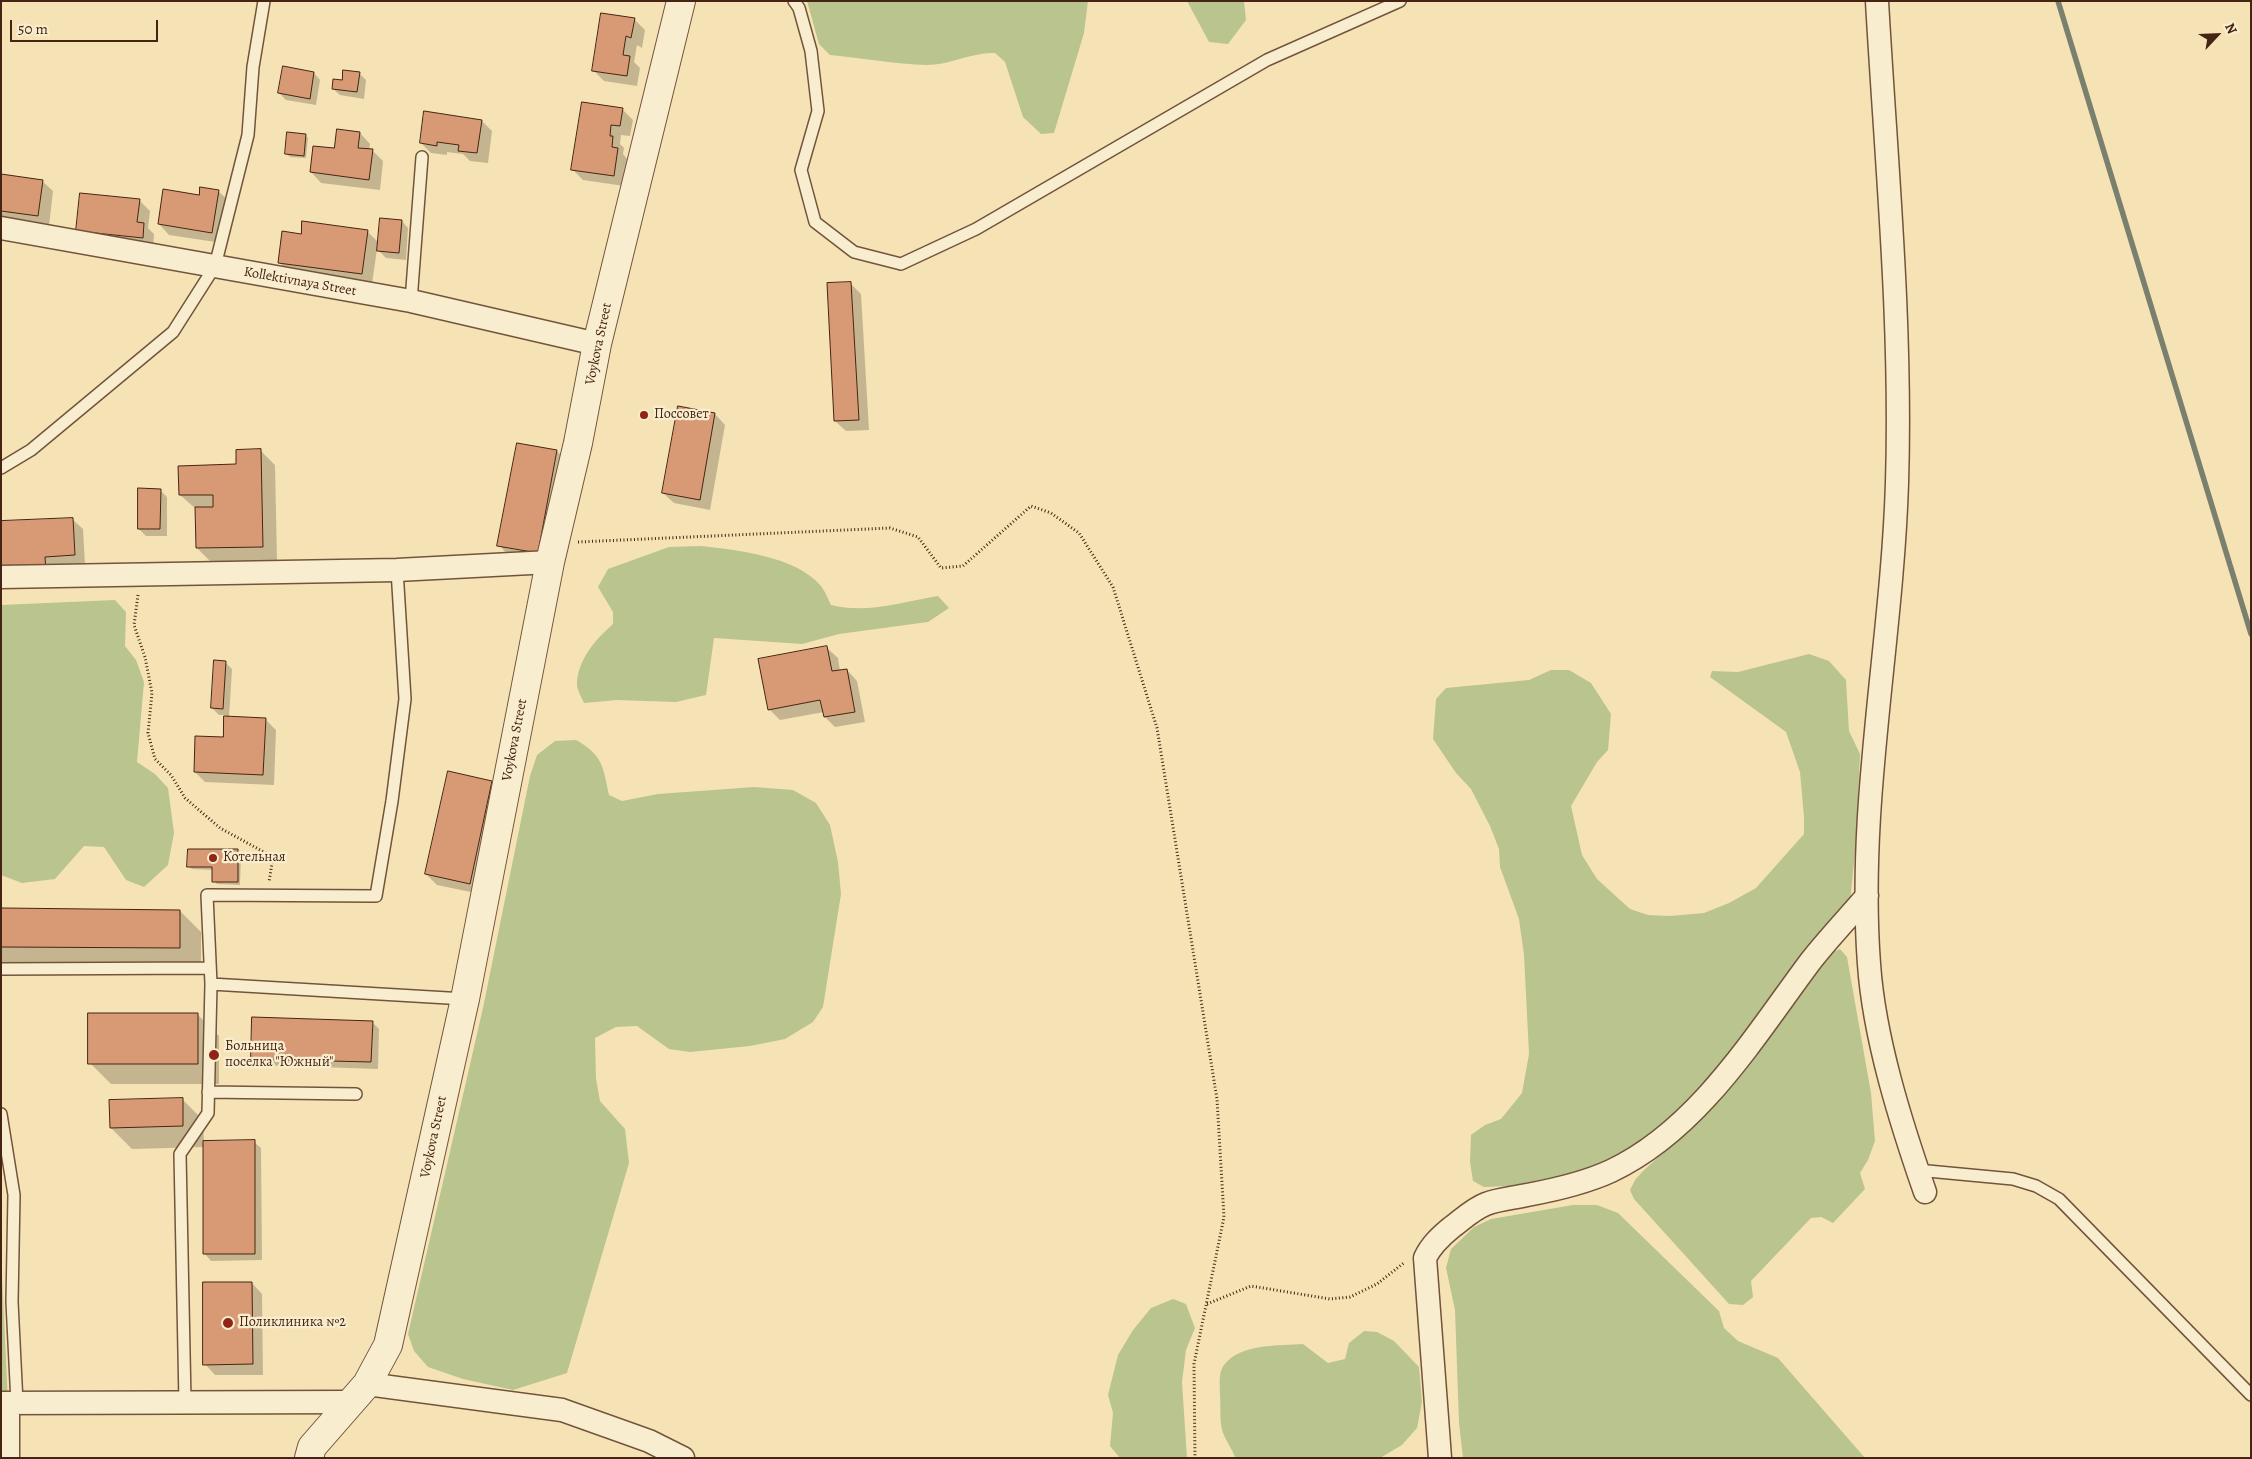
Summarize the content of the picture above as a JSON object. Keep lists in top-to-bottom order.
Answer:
{
  "streets": {
    "street": ["Kollektivnaya Street", "Voykova Street"]
  },
  "crossings": [
    ["Kollektivnaya Street", "Voykova Street"]
  ],
  "places": [
    "Поссовет",
    "Котельная",
    "Больница поселка \"Южный\"",
    "Поликлиника №2"
  ],
  "scale_bar": "50 m",
  "north": "top right"
}
